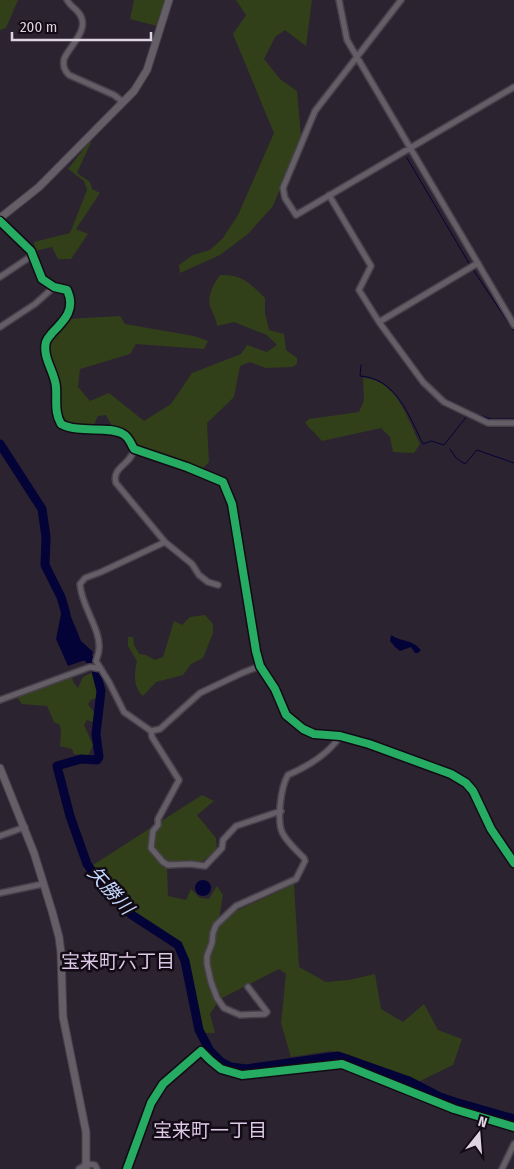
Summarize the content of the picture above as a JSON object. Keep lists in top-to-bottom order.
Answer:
{
  "districts": ["宝来町六丁目", "宝来町一丁目"],
  "water": ["矢勝川"],
  "scale_bar": "200 m",
  "north": "top"
}
